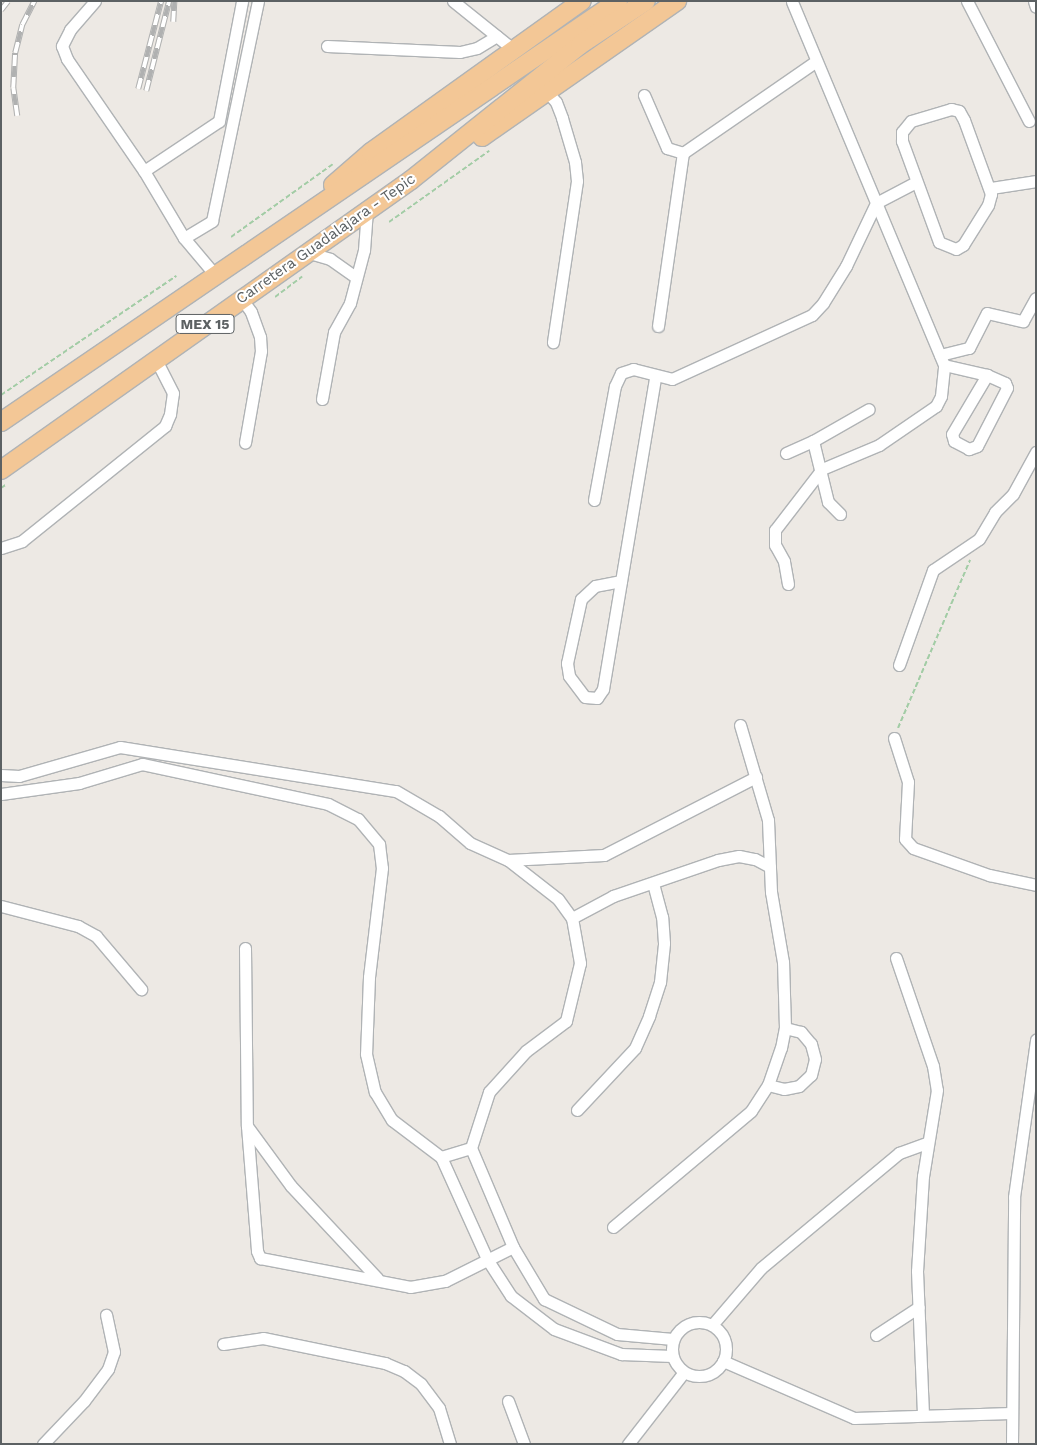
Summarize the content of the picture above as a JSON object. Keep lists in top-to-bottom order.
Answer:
{
  "streets": {
    "highway": ["Carretera Guadalajara - Tepic", "MEX 15"]
  }
}
